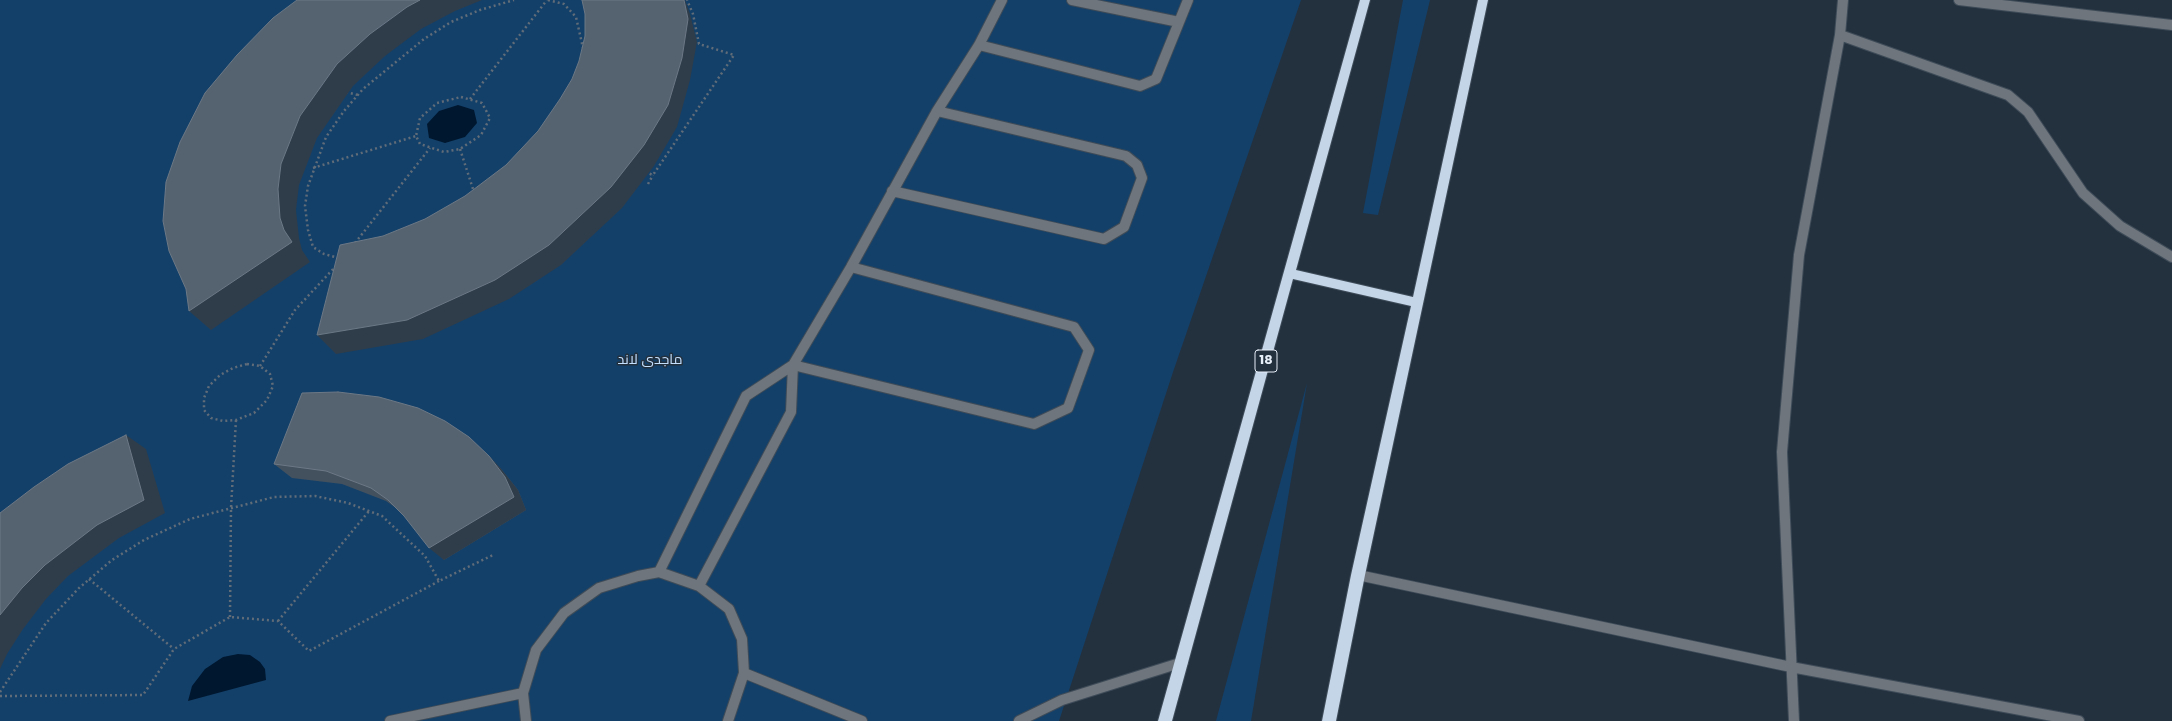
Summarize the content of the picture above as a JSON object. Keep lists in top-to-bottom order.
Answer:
{
  "streets": {
    "highway": ["18"]
  },
  "parks": ["ماجدی لاند"]
}
